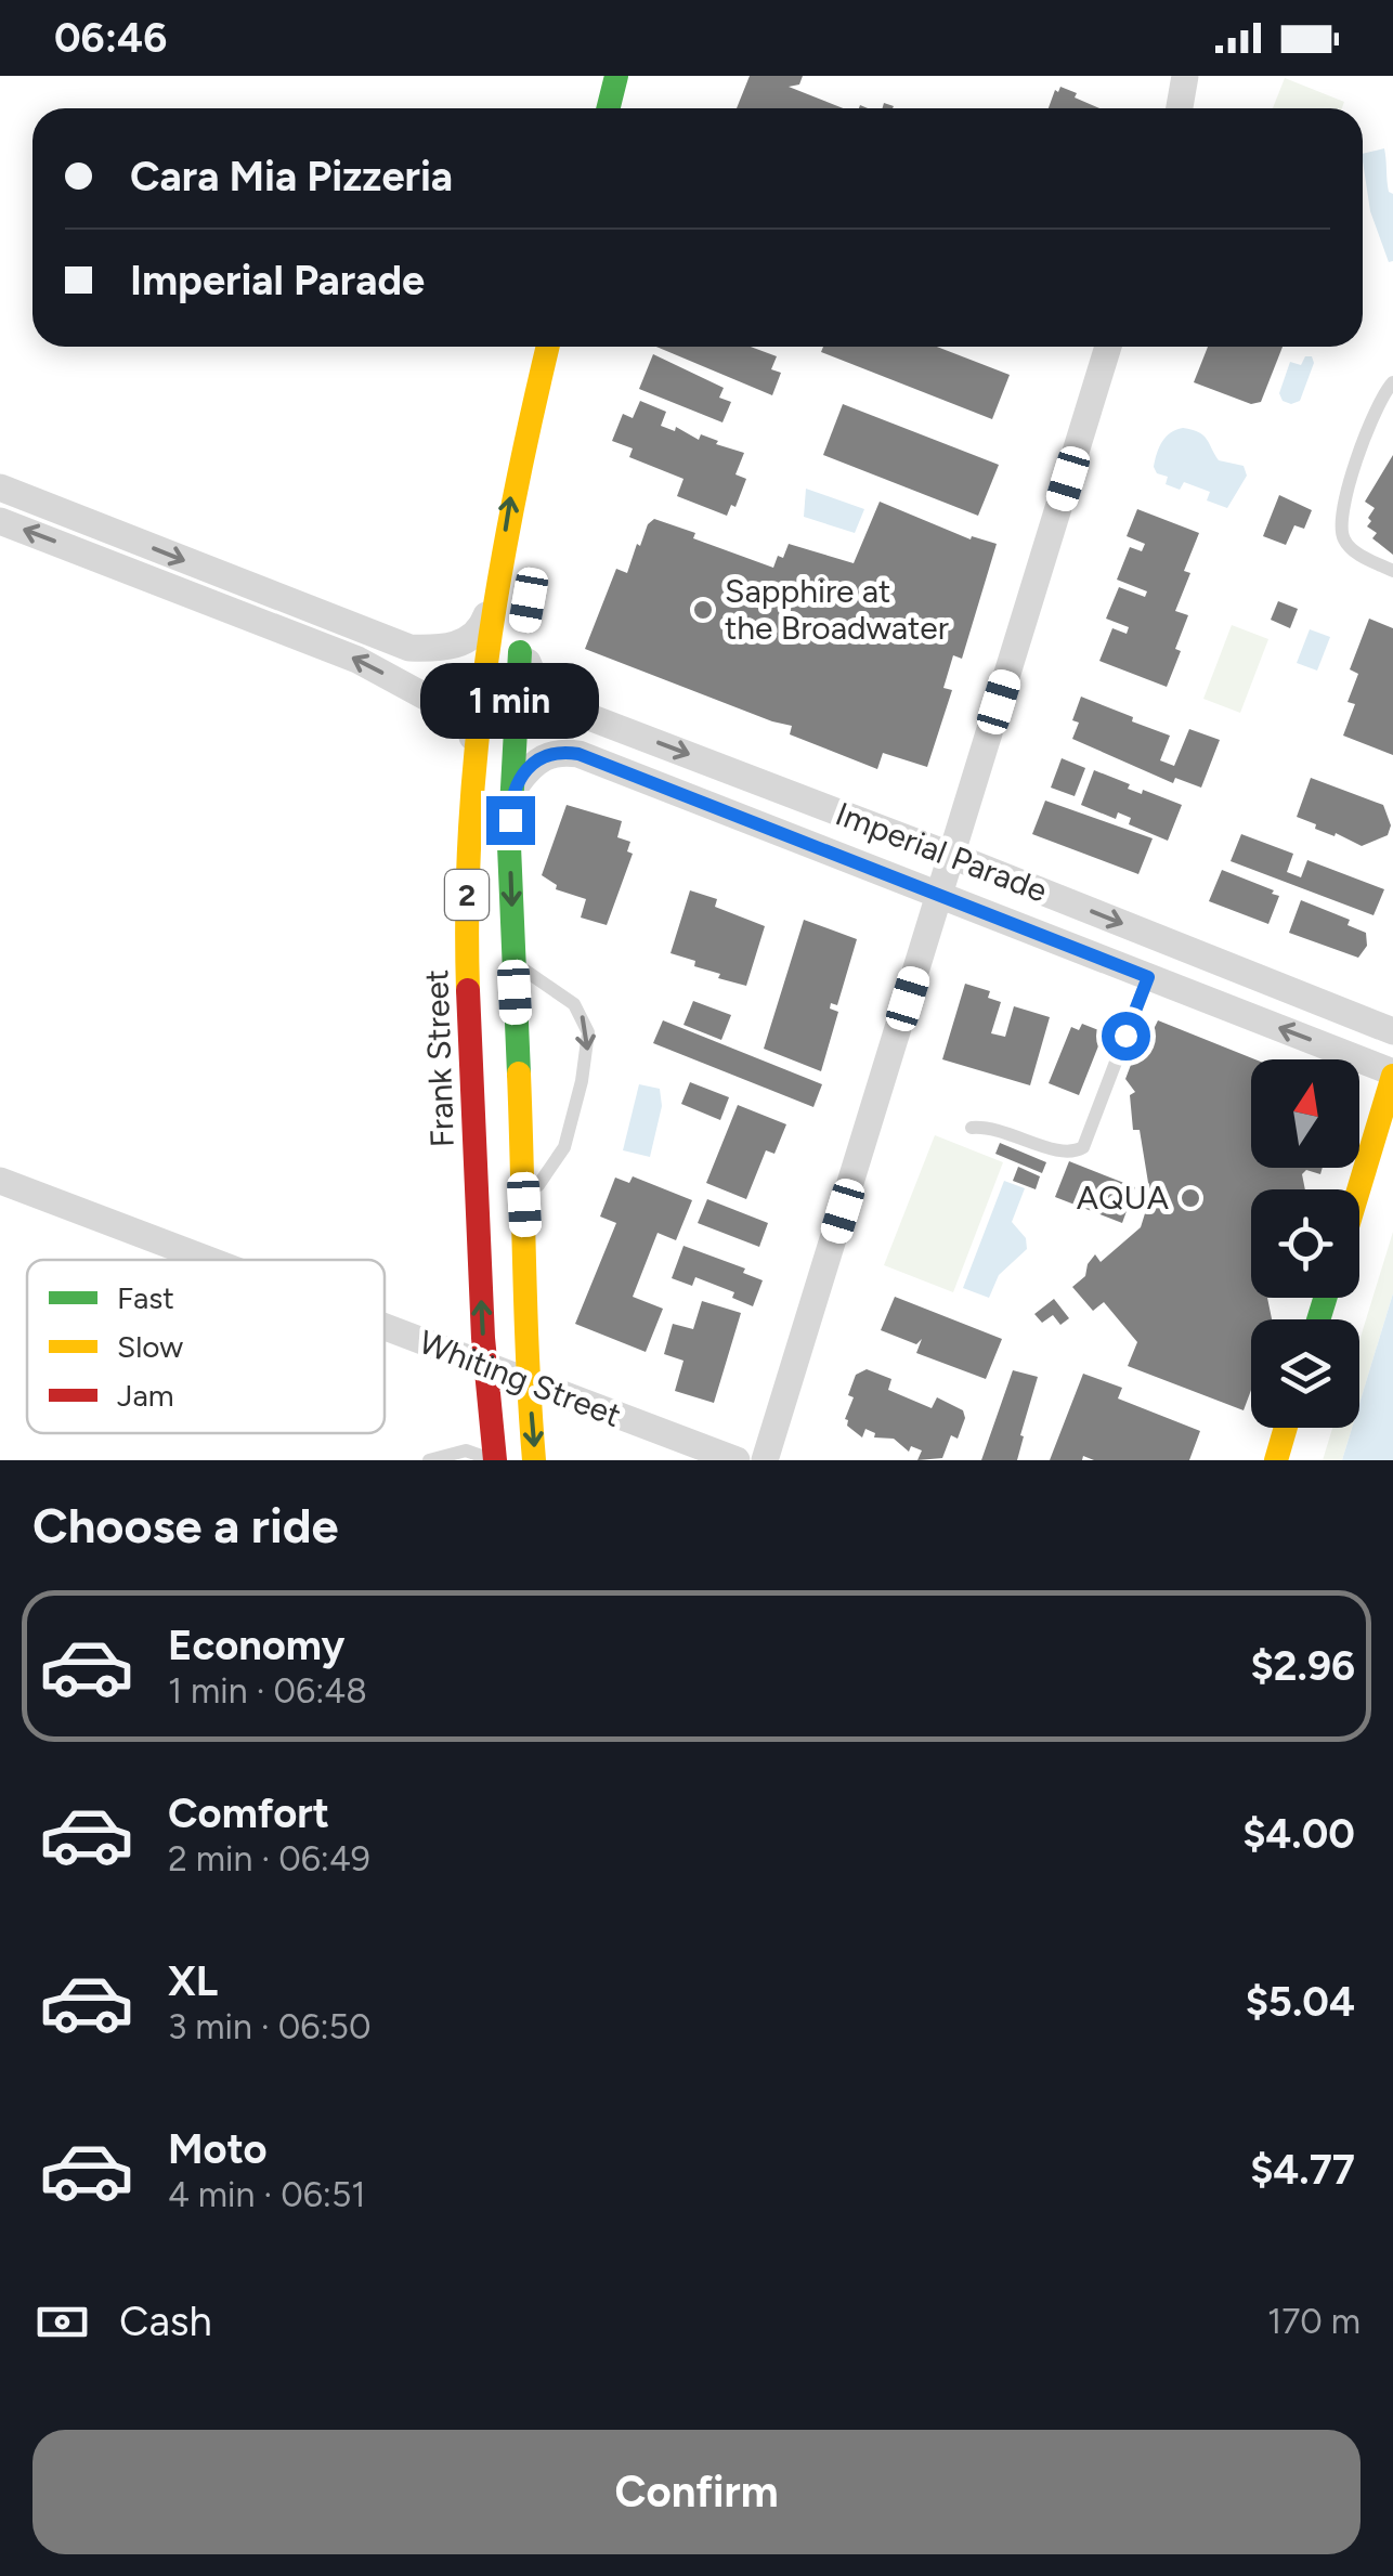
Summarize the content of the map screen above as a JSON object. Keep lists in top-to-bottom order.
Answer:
{
  "streets": {
    "main road": ["2", "Frank Street"],
    "street": ["Imperial Parade", "Whiting Street"]
  },
  "crossings": [
    ["Imperial Parade", "2"],
    ["2", "Whiting Street"],
    ["Frank Street", "Whiting Street"]
  ],
  "places": ["Sapphire at the Broadwater", "AQUA"],
  "legend": ["Fast", "Slow", "Jam"],
  "north": "top",
  "page": {
    "status": "06:46",
    "banner": ["Cara Mia Pizzeria", "Imperial Parade"],
    "bubble": "1 min",
    "heading": "Choose a ride",
    "list": [
      {
        "name": "Economy",
        "note": "1 min · 06:48",
        "value": "$2.96"
      },
      {
        "name": "Comfort",
        "note": "2 min · 06:49",
        "value": "$4.00"
      },
      {
        "name": "XL",
        "note": "3 min · 06:50",
        "value": "$5.04"
      },
      {
        "name": "Moto",
        "note": "4 min · 06:51",
        "value": "$4.77"
      }
    ],
    "pay": ["Cash", "170 m"],
    "buttons": "Confirm"
  }
}
